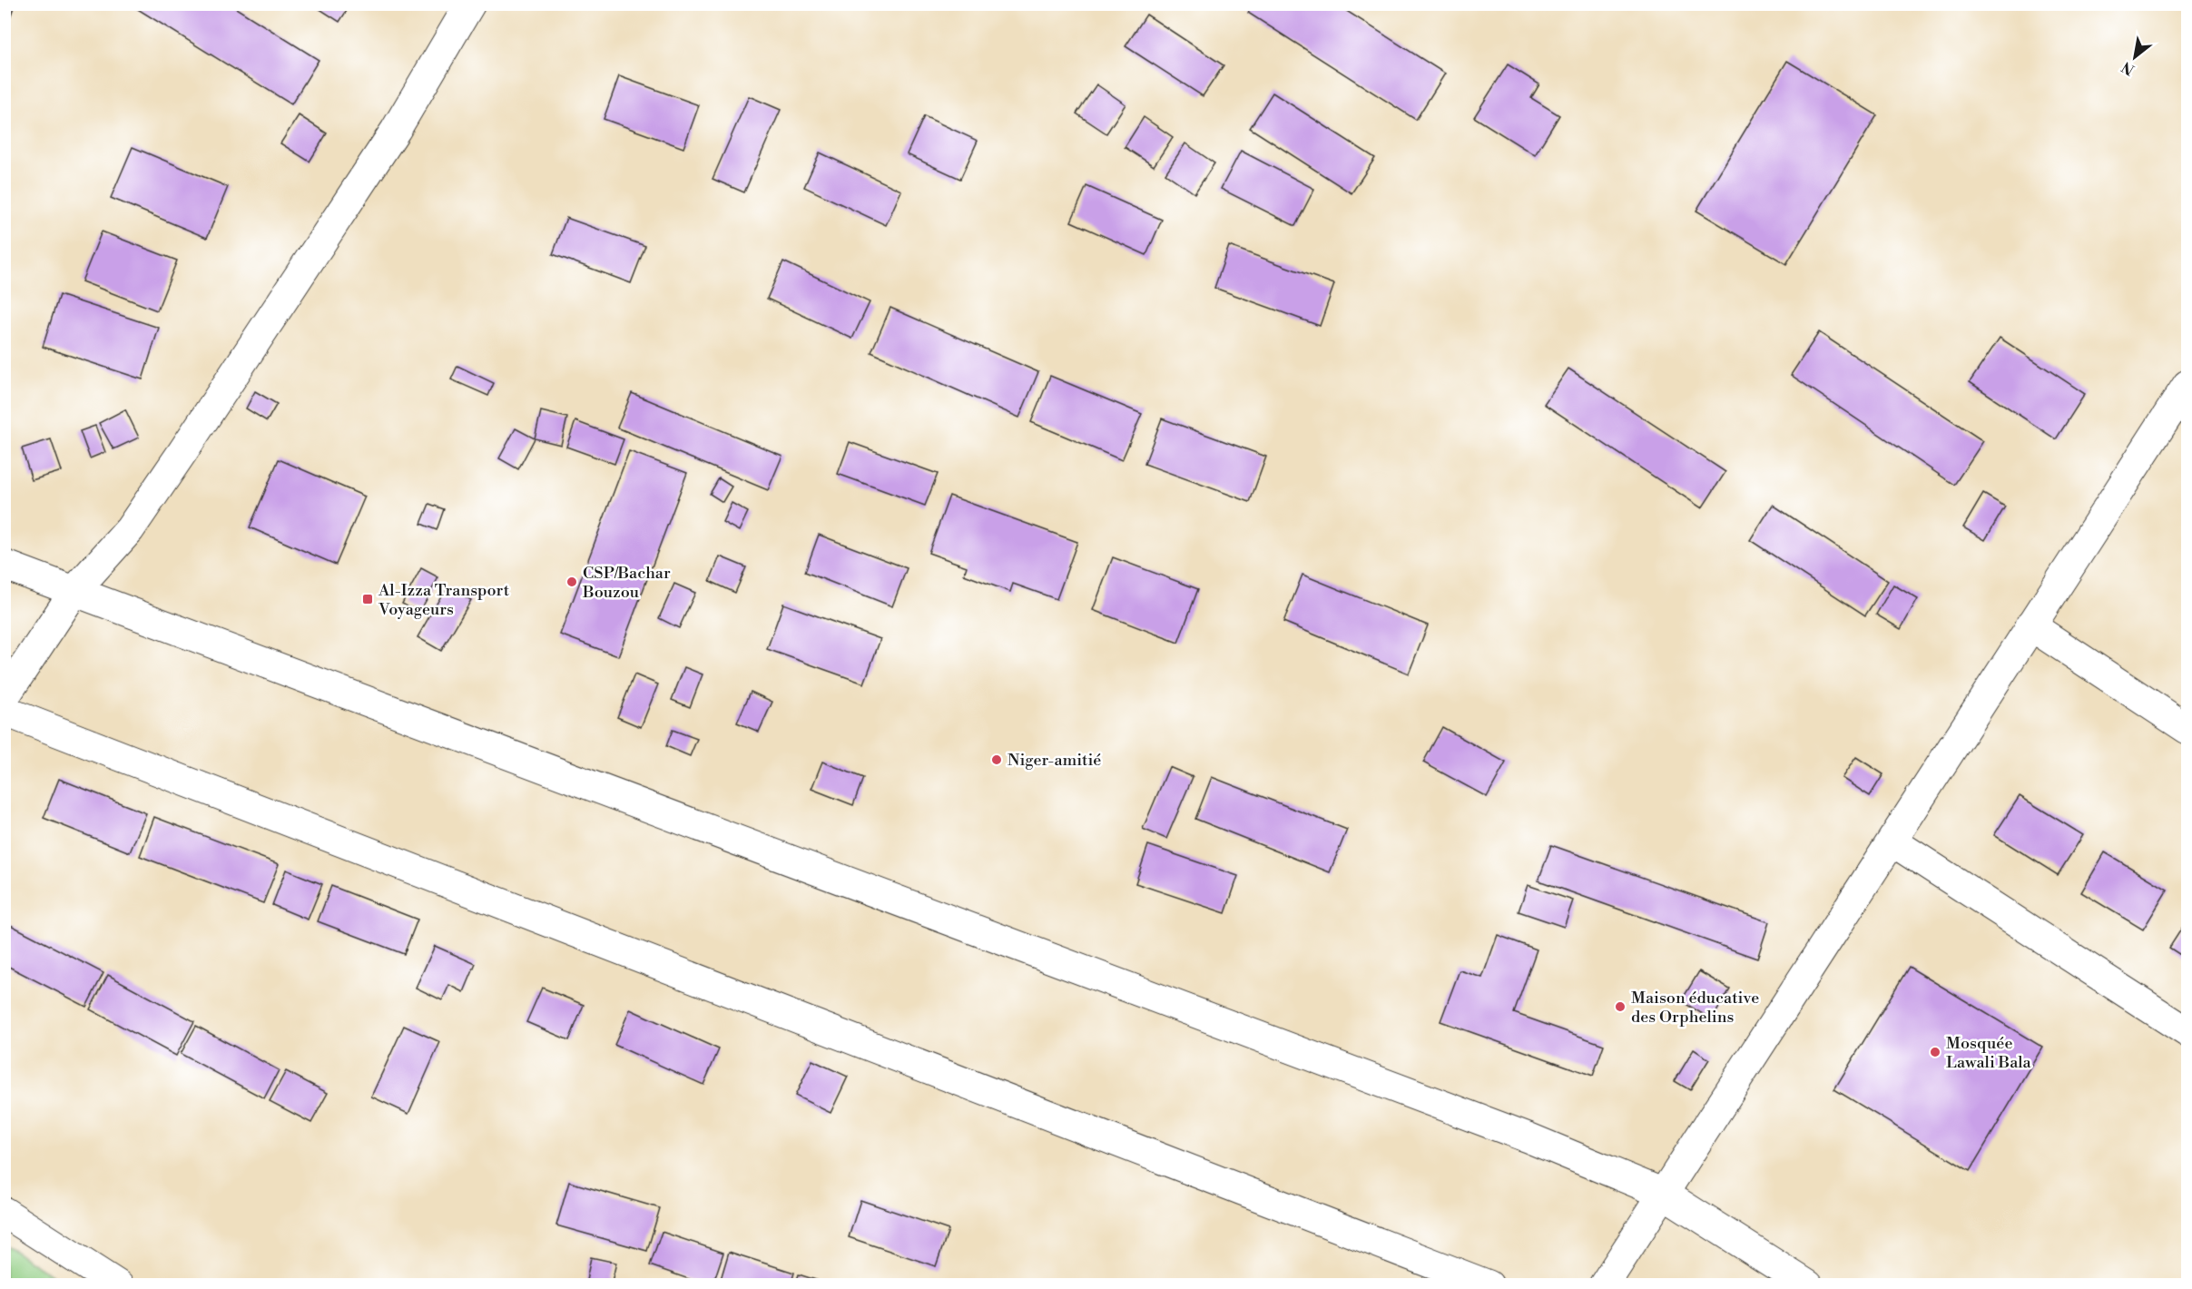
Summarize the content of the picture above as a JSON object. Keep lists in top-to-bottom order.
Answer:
{
  "places": {
    "other": [
      "CSP/Bachar Bouzou",
      "Niger-amitié",
      "Maison éducative des Orphelins",
      "Mosquée Lawali Bala"
    ],
    "transit": ["Al-Izza Transport Voyageurs"]
  },
  "north": "bottom left"
}
